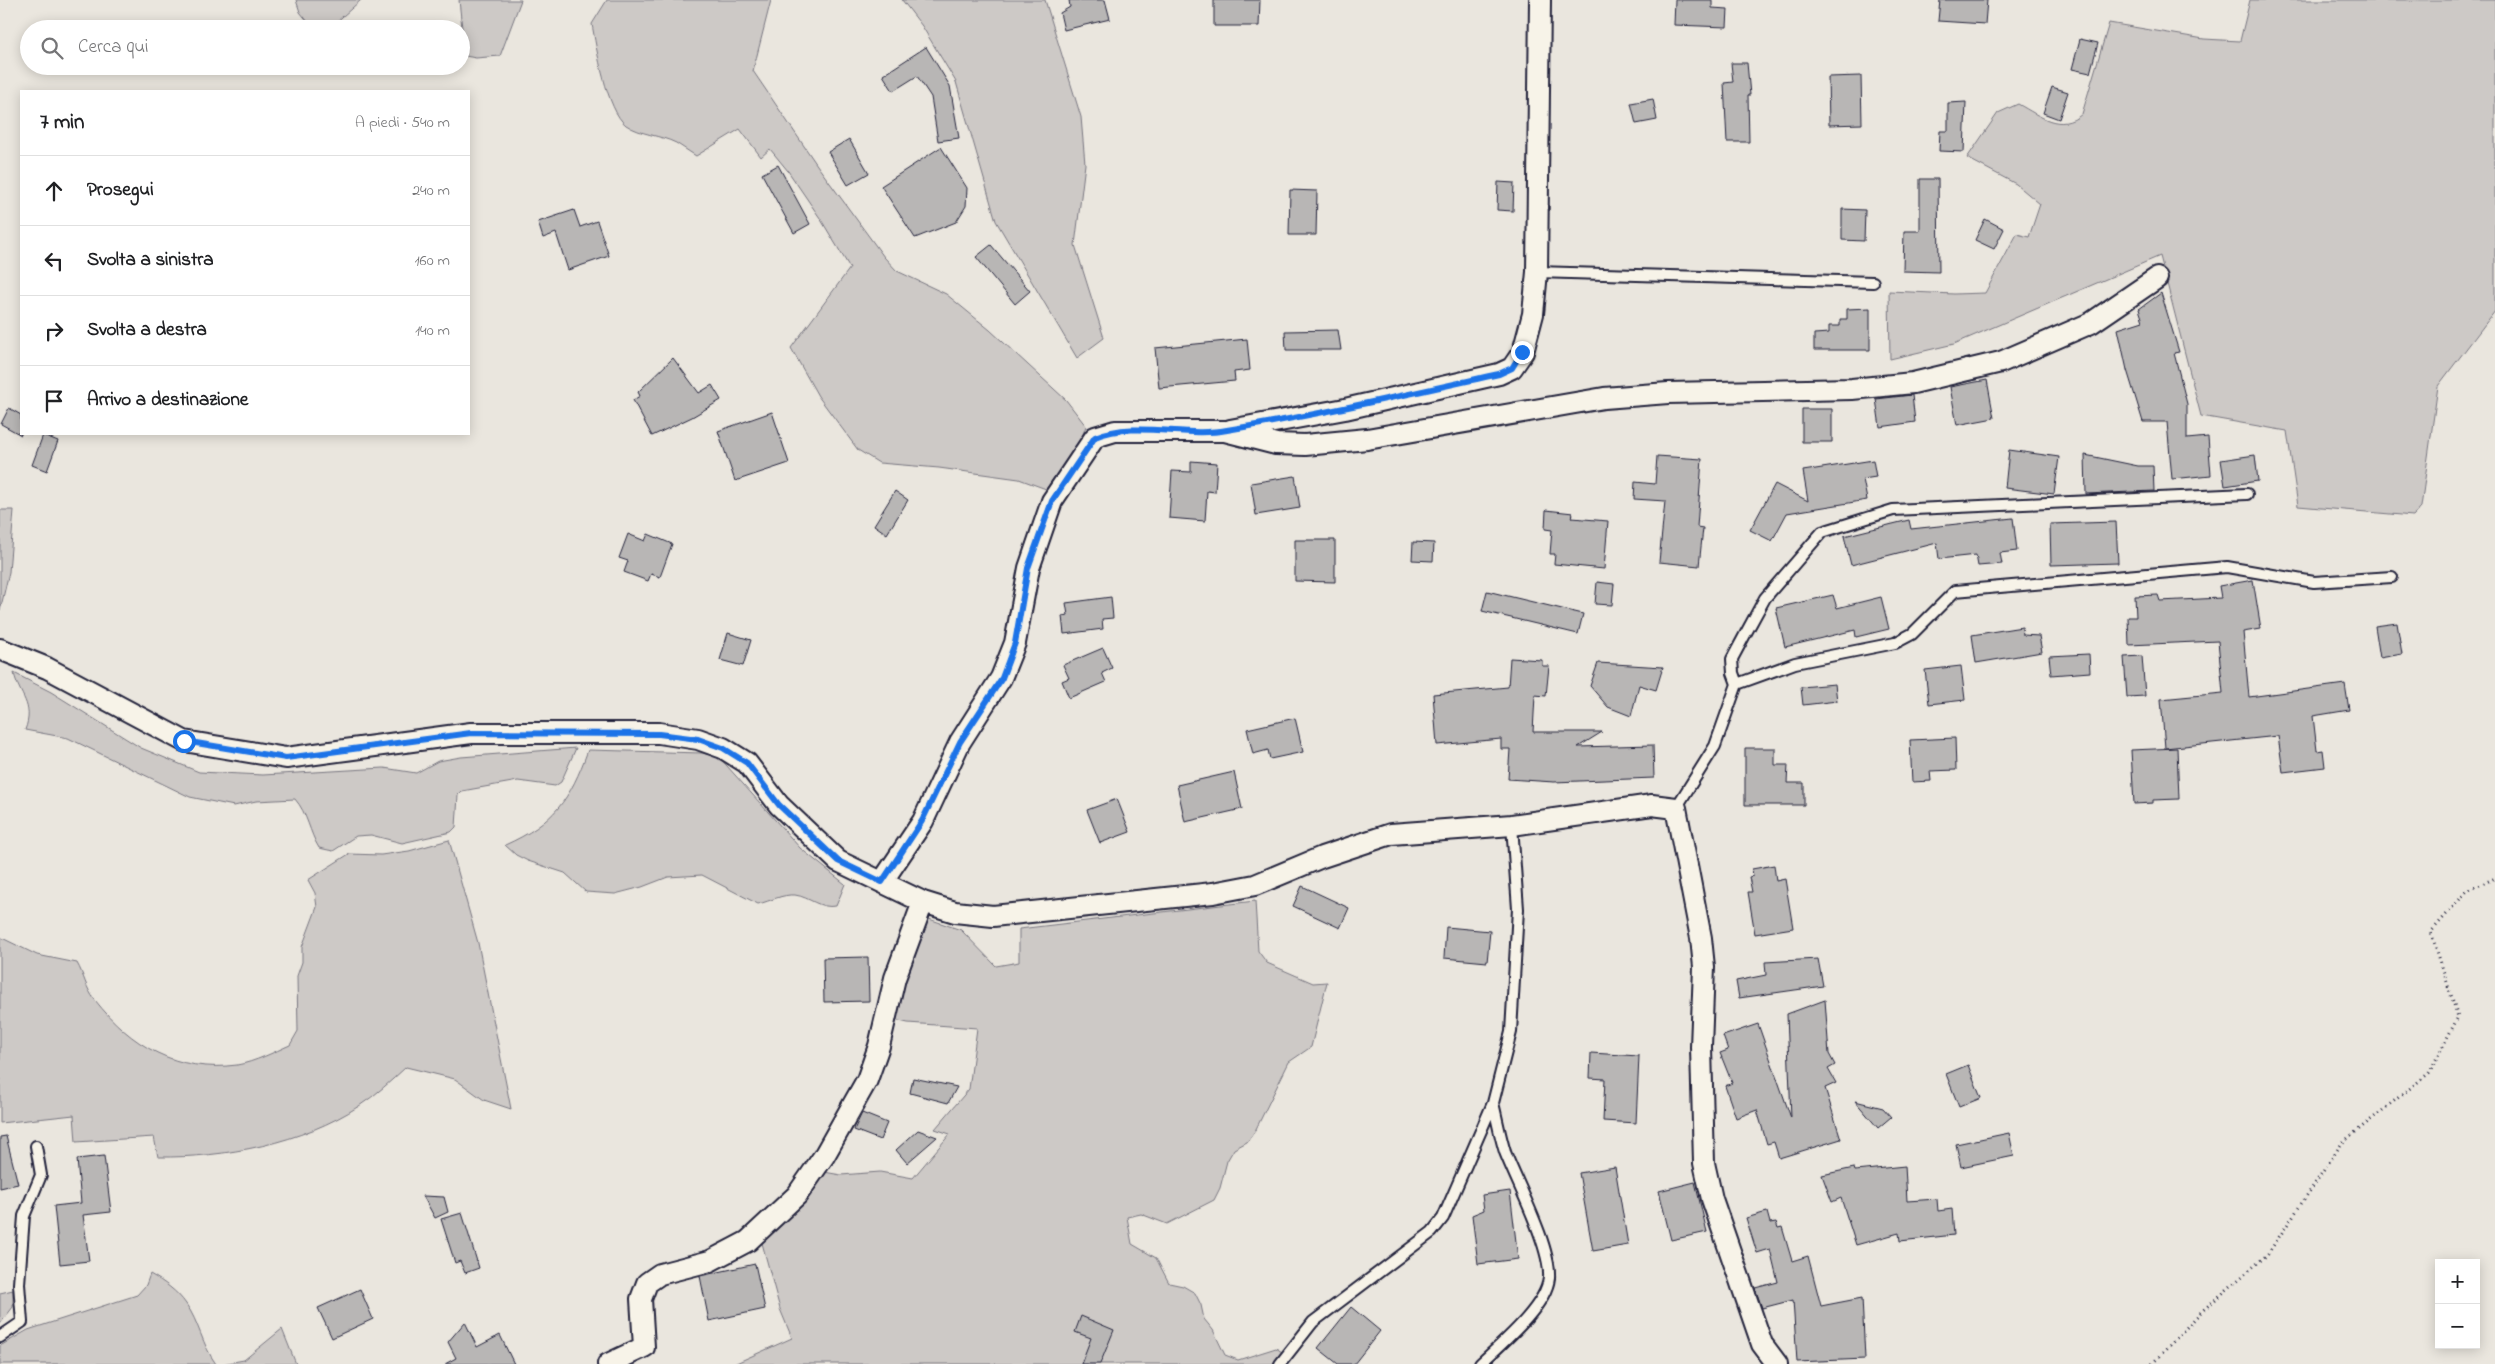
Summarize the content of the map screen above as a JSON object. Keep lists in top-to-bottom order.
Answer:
{
  "page": {
    "search": "Cerca qui",
    "heading": ["7 min", "A piedi · 540 m"],
    "list": [
      ["Prosegui", "240 m"],
      ["Svolta a sinistra", "160 m"],
      ["Svolta a destra", "140 m"],
      "Arrivo a destinazione"
    ],
    "map_buttons": ["+", "−"]
  }
}
